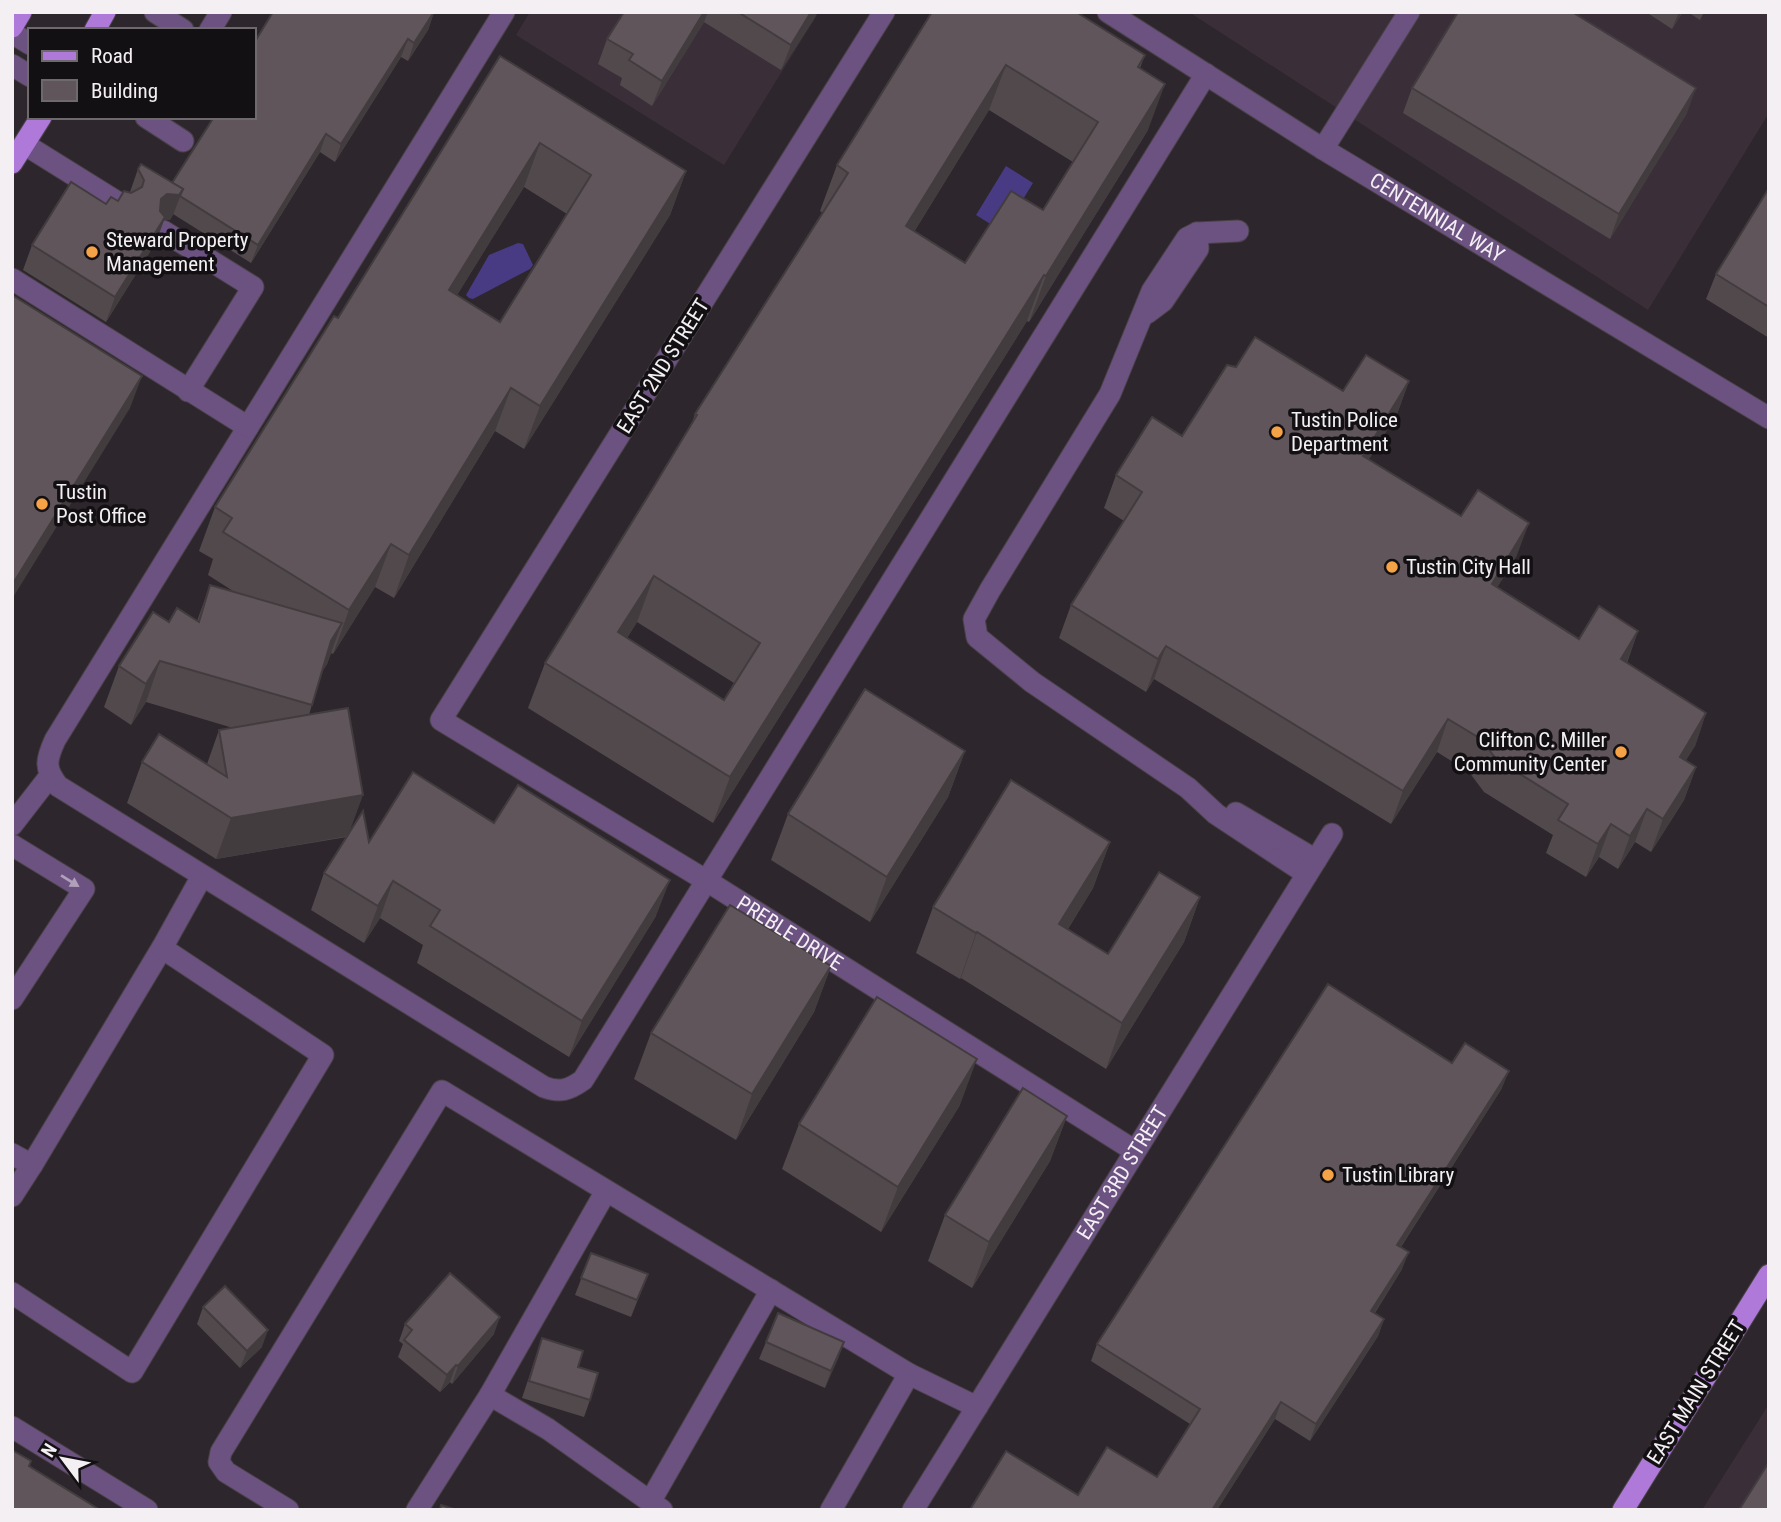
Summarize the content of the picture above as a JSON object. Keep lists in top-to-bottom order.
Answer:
{
  "streets": {
    "main road": ["EAST MAIN STREET"],
    "street": [
      "CENTENNIAL WAY",
      "EAST 2ND STREET",
      "PREBLE DRIVE",
      "EAST 3RD STREET"
    ]
  },
  "crossings": [
    ["EAST 2ND STREET", "PREBLE DRIVE"],
    ["PREBLE DRIVE", "EAST 3RD STREET"]
  ],
  "places": [
    "Steward Property Management",
    "Tustin Police Department",
    "Tustin Post Office",
    "Tustin City Hall",
    "Clifton C. Miller Community Center",
    "Tustin Library"
  ],
  "legend": ["Road", "Building"],
  "north": "top left"
}
